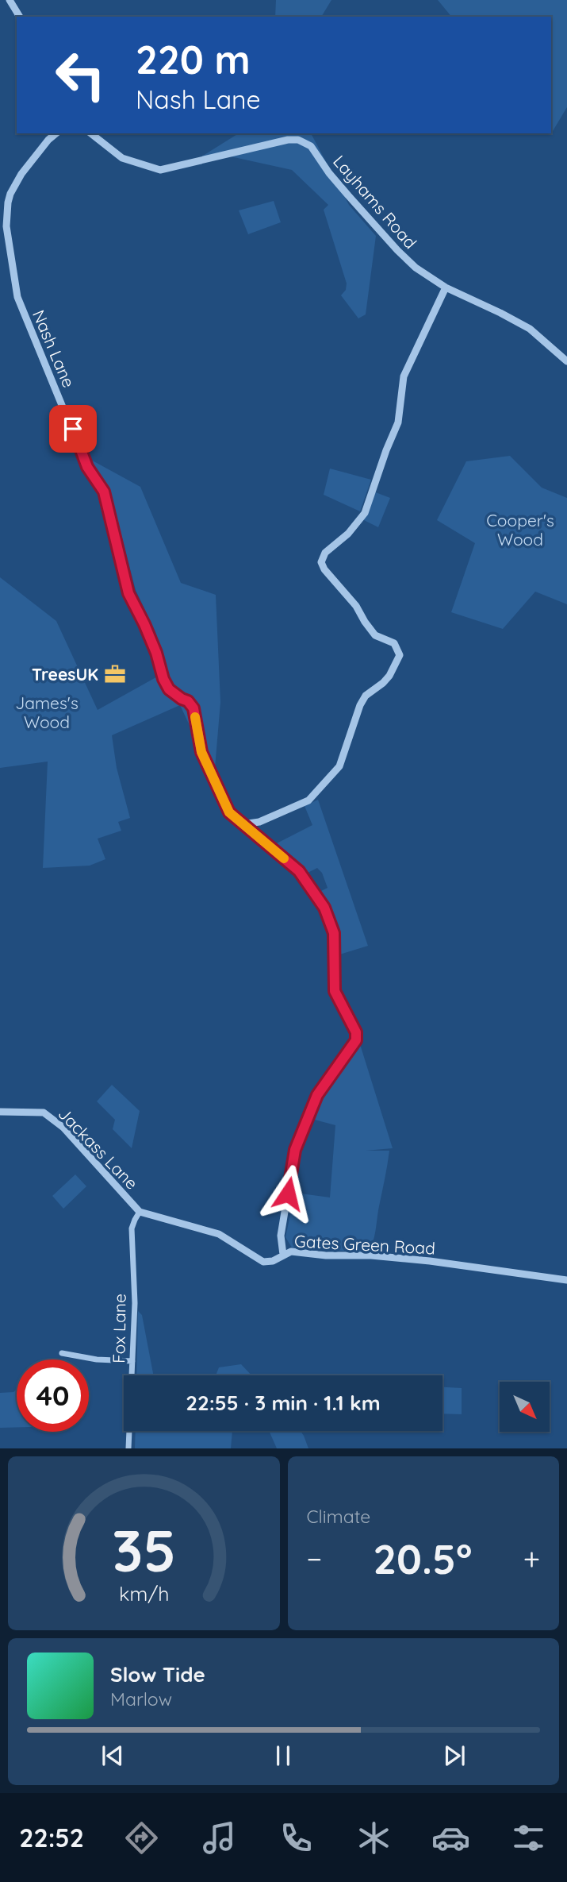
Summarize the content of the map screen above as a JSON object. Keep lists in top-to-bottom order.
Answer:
{
  "streets": {
    "street": [
      "Layhams Road",
      "Nash Lane",
      "Jackass Lane",
      "Gates Green Road",
      "Fox Lane"
    ]
  },
  "crossings": [
    ["Nash Lane", "Gates Green Road"],
    ["Jackass Lane", "Gates Green Road"],
    ["Jackass Lane", "Fox Lane"],
    ["Gates Green Road", "Fox Lane"]
  ],
  "parks": ["Cooper's Wood", "James's Wood"],
  "places": {
    "office": ["TreesUK"]
  },
  "north": "bottom right",
  "page": {
    "turn": ["220 m", "Nash Lane"],
    "limit": "40",
    "trip": "22:55 · 3 min · 1.1 km",
    "tile": "Climate",
    "heat": ["−", "20.5°", "+"],
    "song": ["Slow Tide", "Marlow"],
    "tabs": "22:52",
    "gauge": ["35", "km/h"]
  }
}
